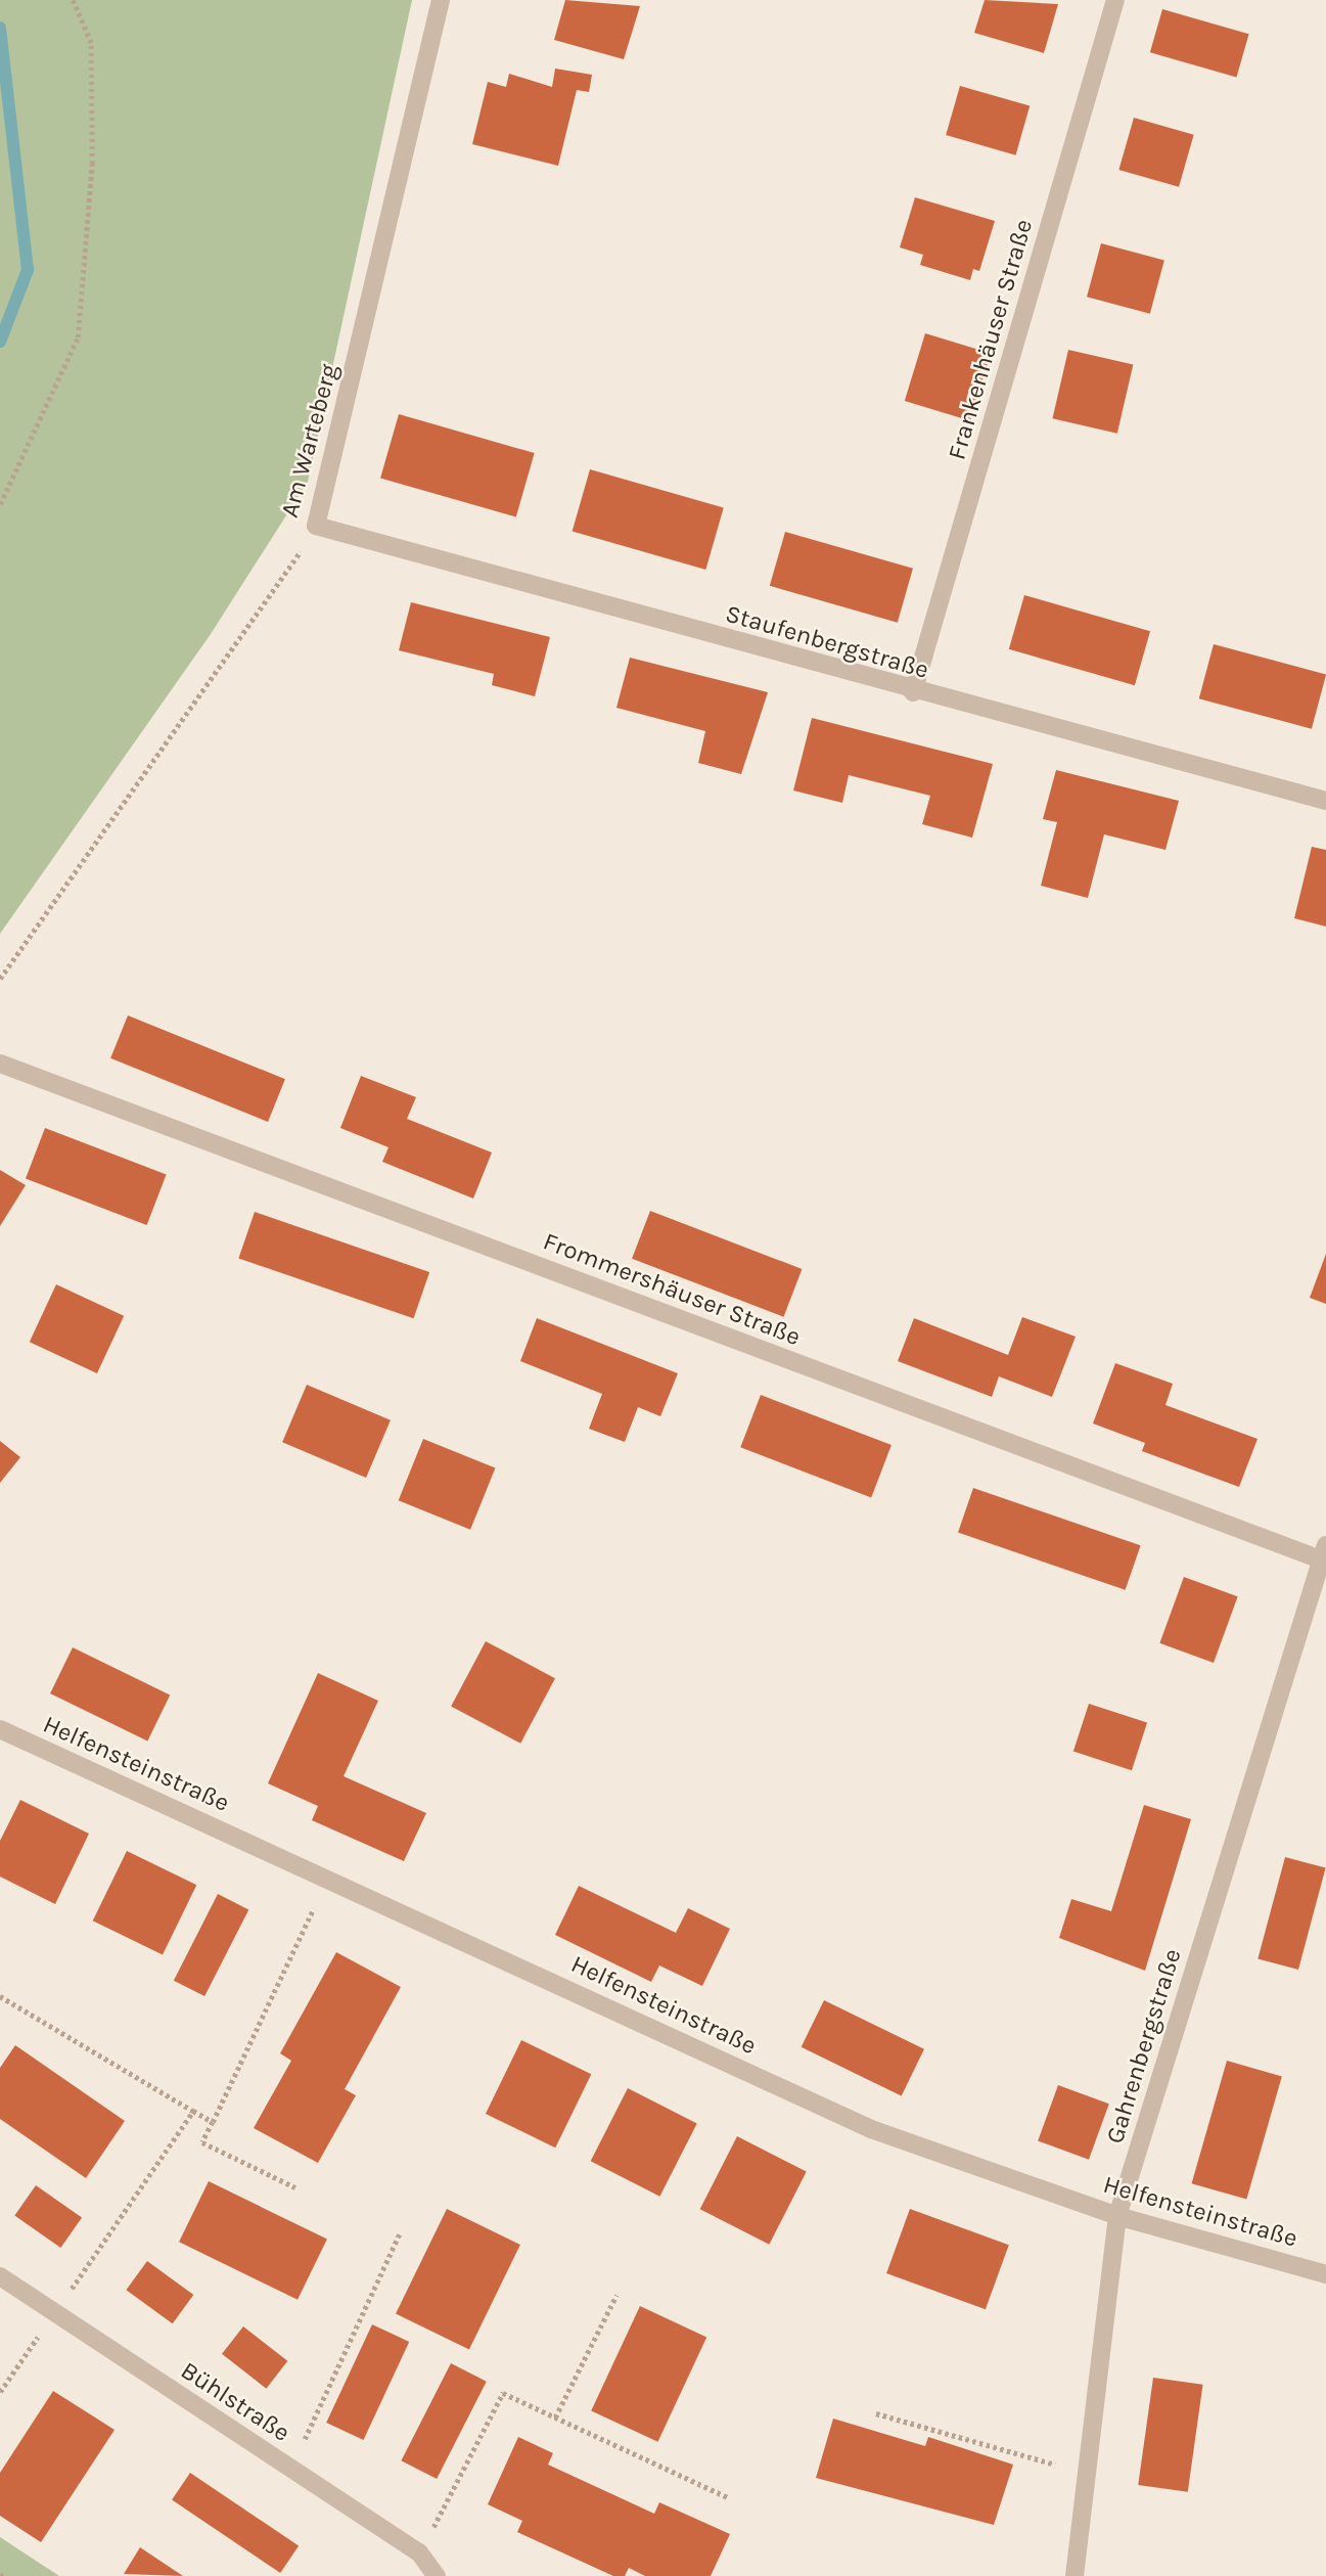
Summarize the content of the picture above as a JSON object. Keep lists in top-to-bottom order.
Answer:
{
  "streets": {
    "street": [
      "Frankenhäuser Straße",
      "Am Warteberg",
      "Staufenbergstraße",
      "Frommershäuser Straße",
      "Helfensteinstraße",
      "Gahrenbergstraße",
      "Bühlstraße"
    ]
  },
  "crossings": [
    ["Frankenhäuser Straße", "Staufenbergstraße"],
    ["Am Warteberg", "Staufenbergstraße"],
    ["Frommershäuser Straße", "Gahrenbergstraße"],
    ["Helfensteinstraße", "Gahrenbergstraße"]
  ]
}
